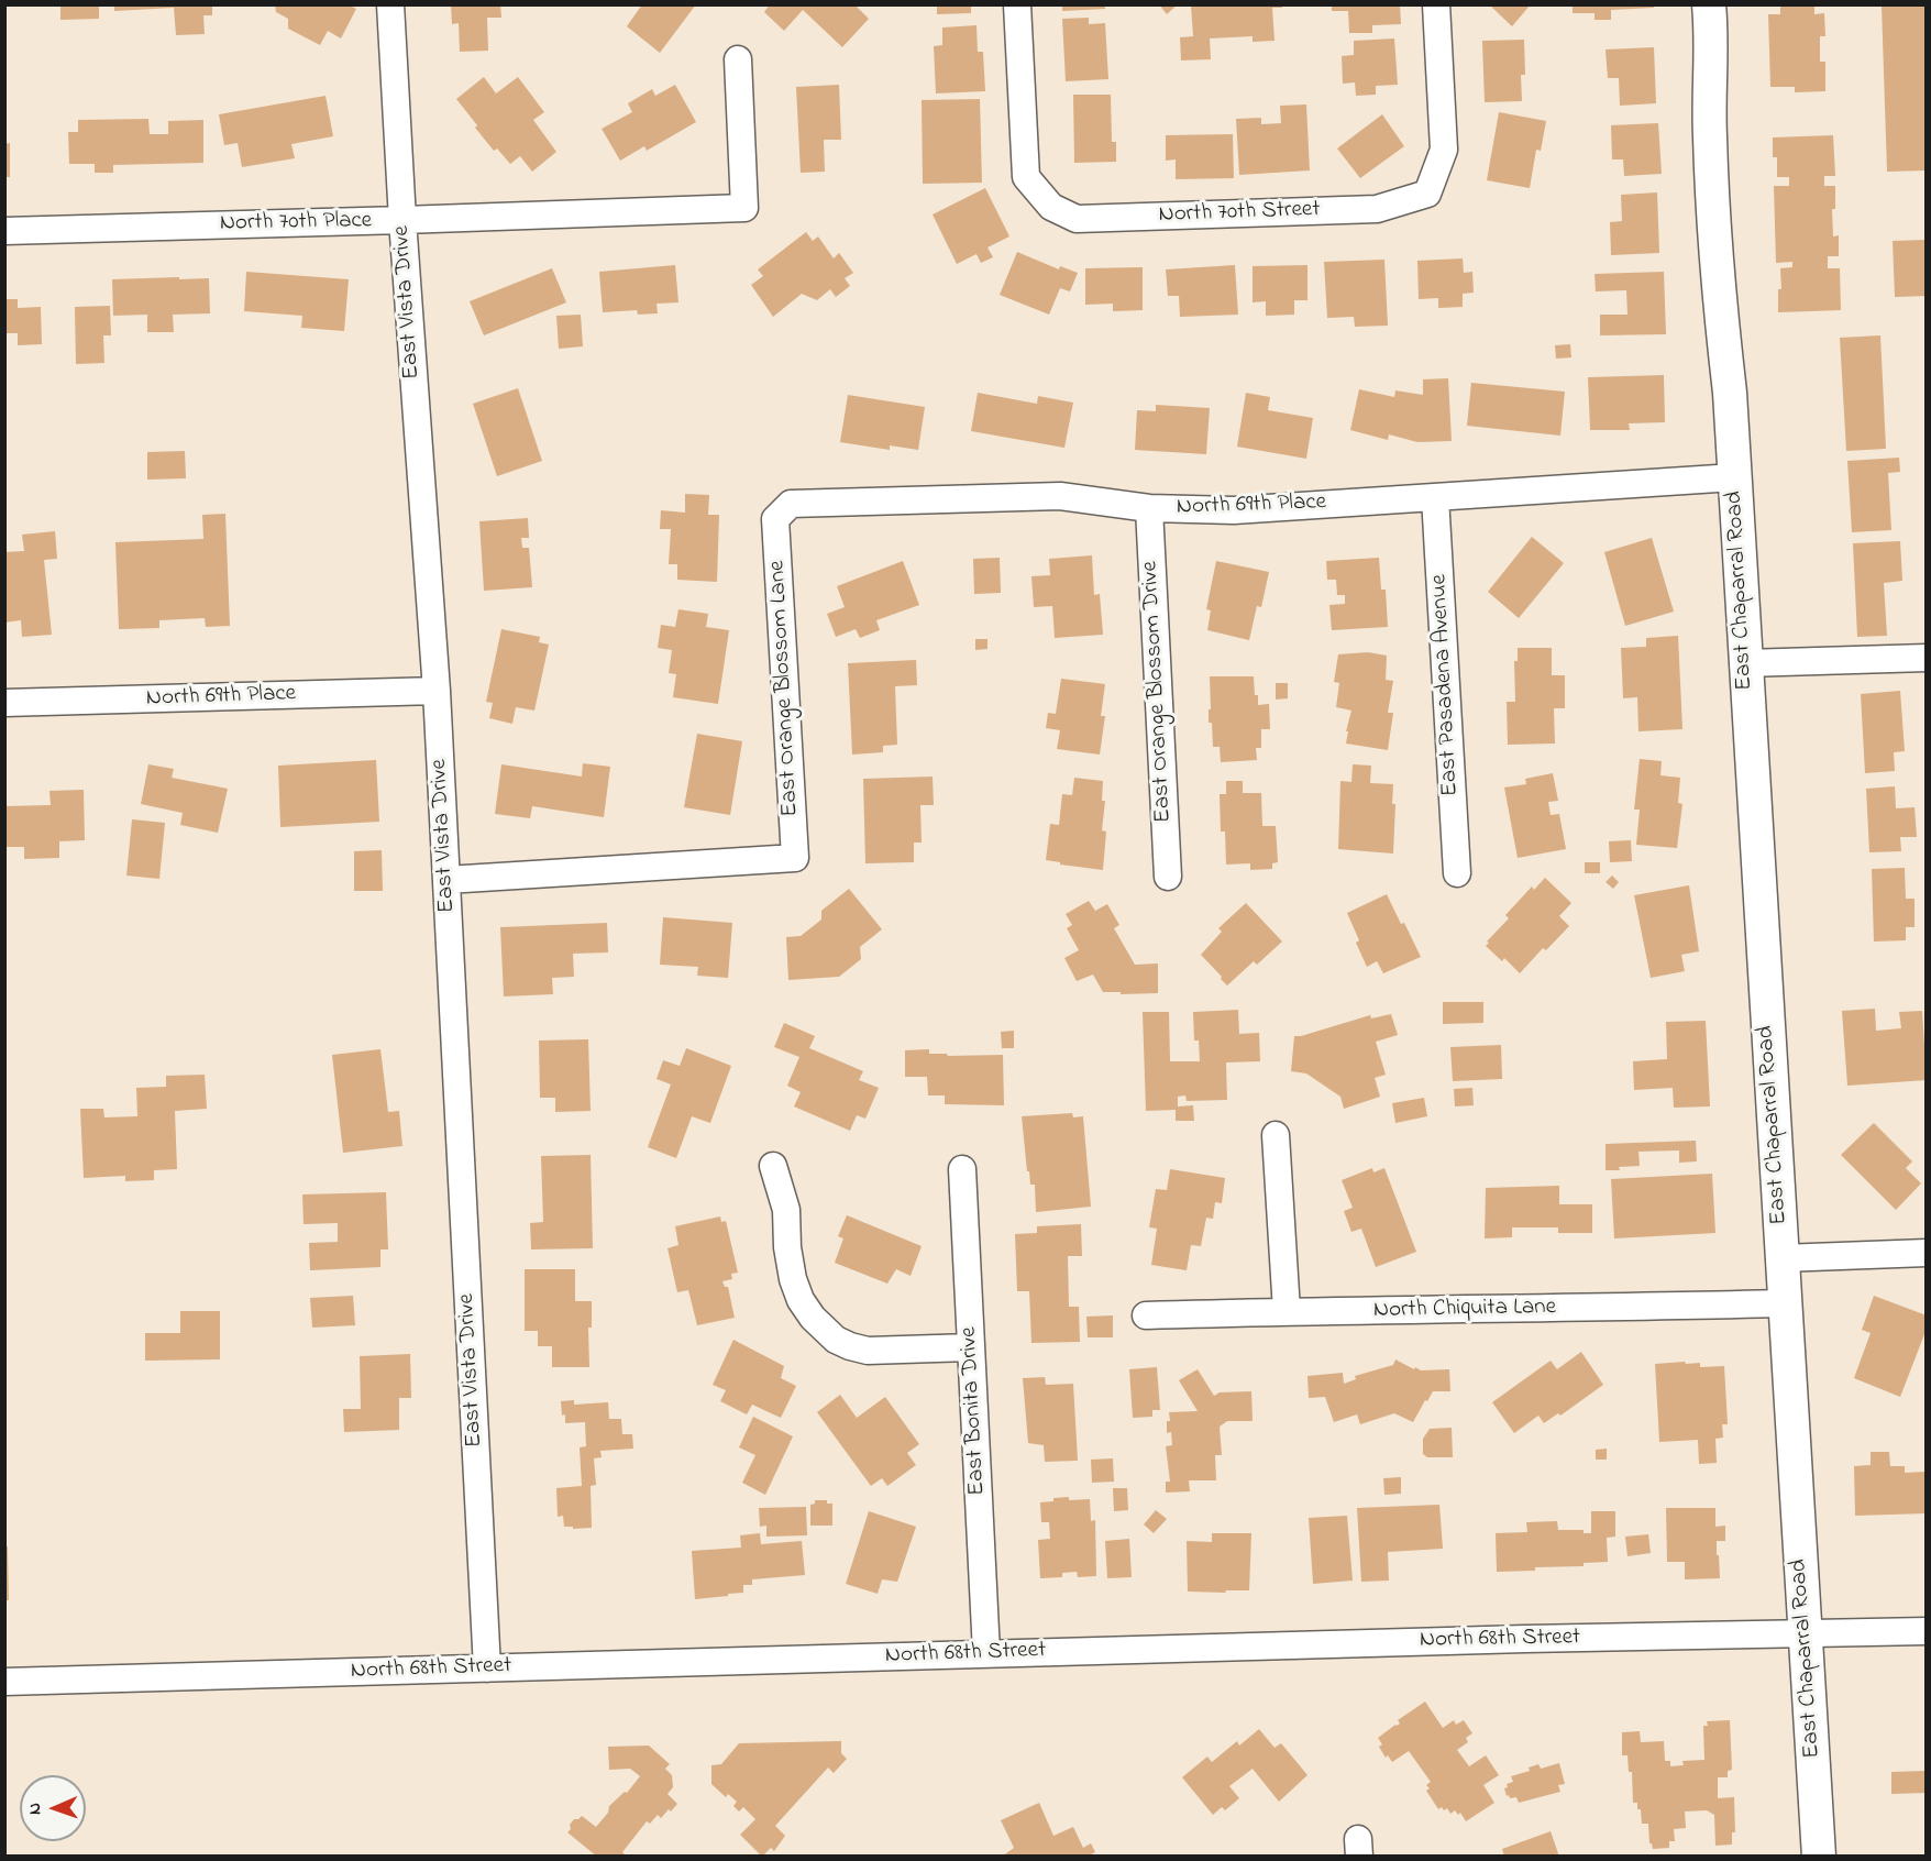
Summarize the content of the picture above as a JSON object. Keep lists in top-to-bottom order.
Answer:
{
  "streets": {
    "main road": ["East Chaparral Road"],
    "street": [
      "North 70th Street",
      "North 70th Place",
      "East Vista Drive",
      "North 69th Place",
      "East Pasadena Avenue",
      "East Orange Blossom Lane",
      "East Orange Blossom Drive",
      "North Chiquita Lane",
      "East Bonita Drive",
      "North 68th Street"
    ]
  },
  "crossings": [
    ["North 70th Place", "East Vista Drive"],
    ["East Vista Drive", "North 69th Place"],
    ["East Vista Drive", "East Orange Blossom Lane"],
    ["East Vista Drive", "North 68th Street"],
    ["North 69th Place", "East Chaparral Road"],
    ["North 69th Place", "East Pasadena Avenue"],
    ["North 69th Place", "East Orange Blossom Lane"],
    ["North 69th Place", "East Orange Blossom Drive"],
    ["East Chaparral Road", "North Chiquita Lane"],
    ["East Chaparral Road", "North 68th Street"],
    ["East Bonita Drive", "North 68th Street"]
  ],
  "north": "left"
}
